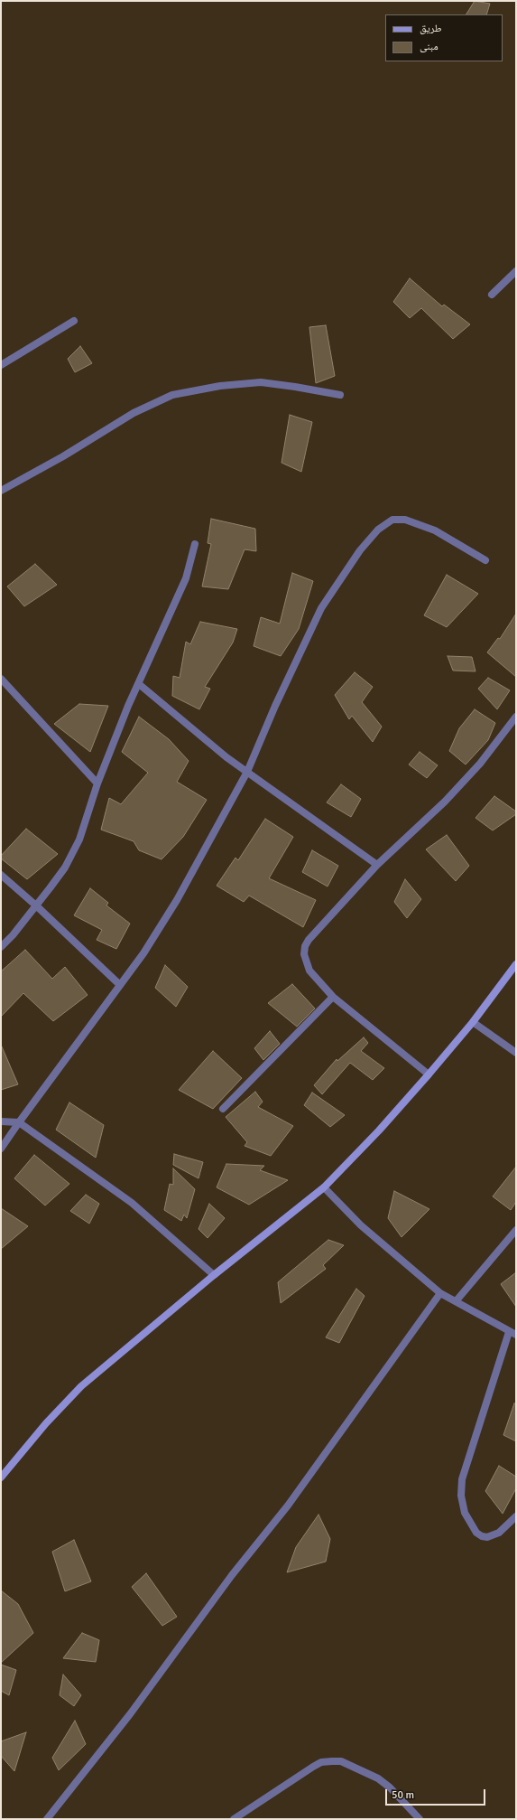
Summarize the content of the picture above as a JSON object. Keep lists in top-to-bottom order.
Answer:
{
  "legend": ["طريق", "مبنى"],
  "scale_bar": "50 m"
}
